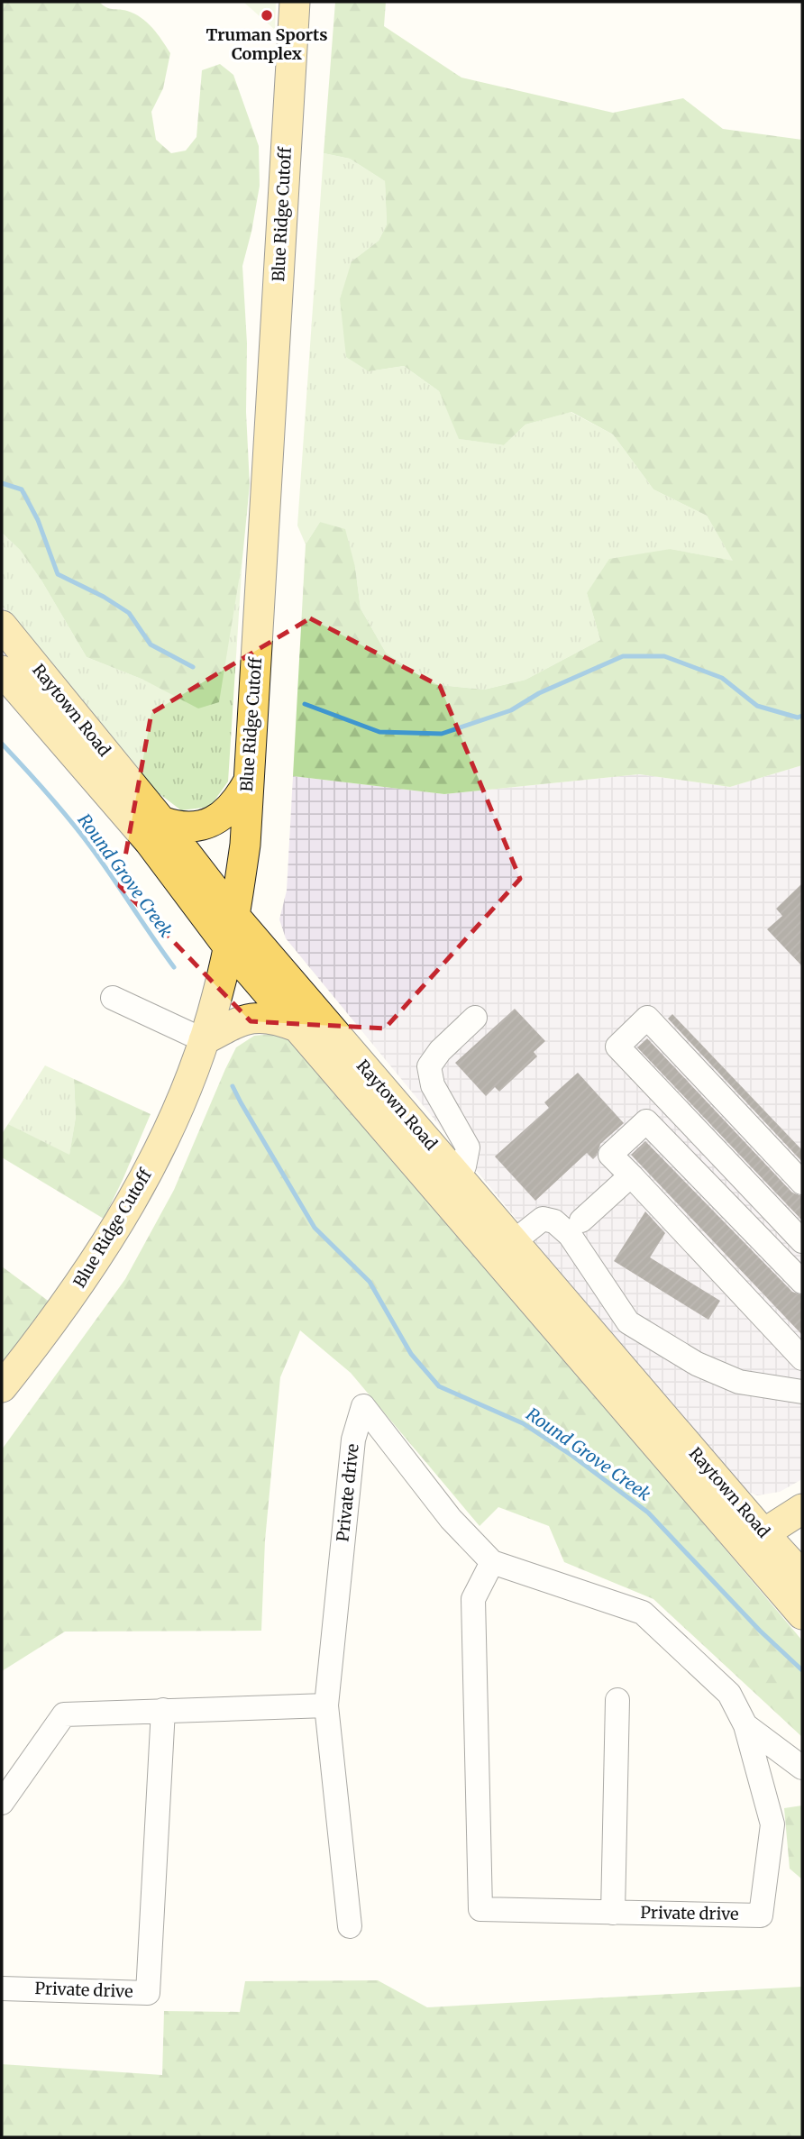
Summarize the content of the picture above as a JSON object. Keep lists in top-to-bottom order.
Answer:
{
  "streets": {
    "main road": ["Blue Ridge Cutoff", "Raytown Road"],
    "lane": ["Private drive"]
  },
  "crossings": [
    ["Blue Ridge Cutoff", "Raytown Road"]
  ],
  "water": ["Round Grove Creek"],
  "places": ["Truman Sports Complex"]
}
